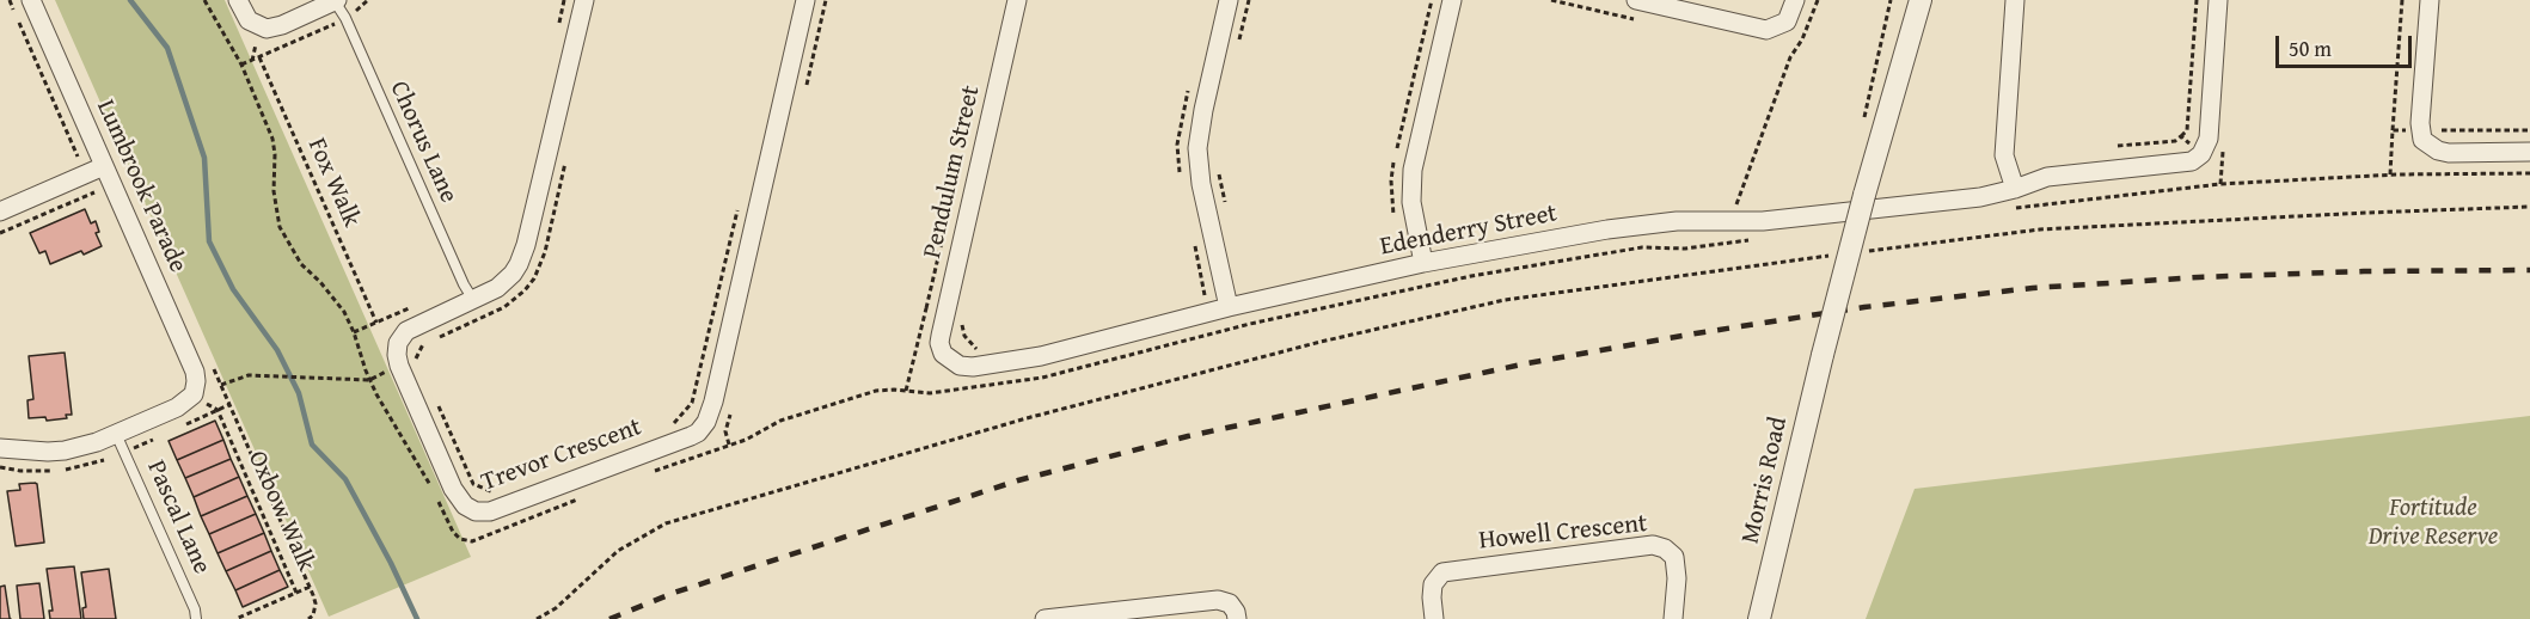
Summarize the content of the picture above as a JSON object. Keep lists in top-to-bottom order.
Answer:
{
  "streets": {
    "street": [
      "Pendulum Street",
      "Lumbrook Parade",
      "Edenderry Street",
      "Trevor Crescent",
      "Morris Road",
      "Howell Crescent"
    ],
    "lane": ["Chorus Lane", "Pascal Lane"],
    "path": ["Fox Walk", "Oxbow Walk"]
  },
  "crossings": [
    ["Chorus Lane", "Trevor Crescent"],
    ["Pendulum Street", "Edenderry Street"]
  ],
  "parks": ["Fortitude Drive Reserve"],
  "scale_bar": "50 m"
}
